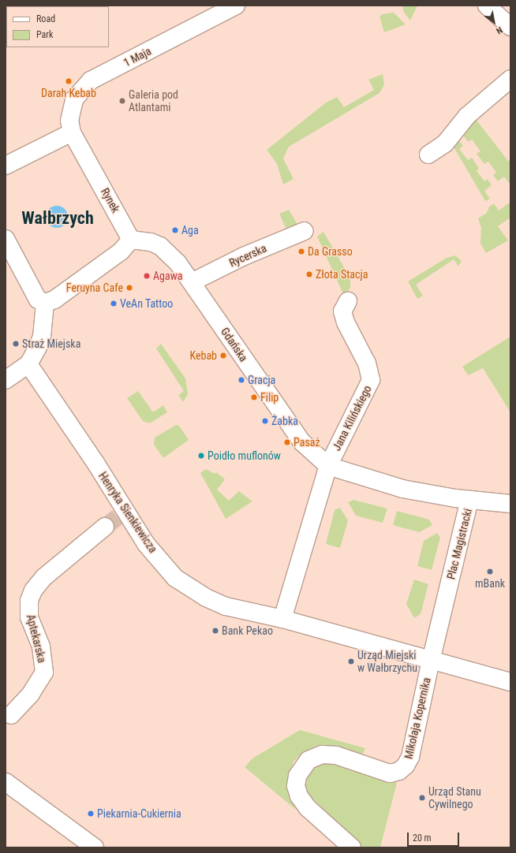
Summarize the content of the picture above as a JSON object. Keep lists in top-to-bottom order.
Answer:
{
  "streets": {
    "street": [
      "1 Maja",
      "Rynek",
      "Rycerska",
      "Gdańska",
      "Jana Kilińskiego",
      "Henryka Sienkiewicza",
      "Plac Magistracki",
      "Aptekarska",
      "Mikołaja Kopernika"
    ]
  },
  "crossings": [
    ["1 Maja", "Rynek"],
    ["Rynek", "Gdańska"],
    ["Rycerska", "Gdańska"],
    ["Gdańska", "Jana Kilińskiego"],
    ["Gdańska", "Plac Magistracki"],
    ["Jana Kilińskiego", "Plac Magistracki"],
    ["Henryka Sienkiewicza", "Aptekarska"],
    ["Plac Magistracki", "Mikołaja Kopernika"]
  ],
  "districts": ["Wałbrzych"],
  "places": [
    "Darah Kebab",
    "Galeria pod Atlantami",
    "Aga",
    "Da Grasso",
    "Złota Stacja",
    "Agawa",
    "Feruyna Cafe",
    "VeAn Tattoo",
    "Straż Miejska",
    "Kebab",
    "Gracja",
    "Filip",
    "Żabka",
    "Pasaż",
    "Poidło muflonów",
    "mBank",
    "Bank Pekao",
    "Urząd Miejski w Wałbrzychu",
    "Urząd Stanu Cywilnego",
    "Piekarnia-Cukiernia"
  ],
  "legend": ["Road", "Park"],
  "scale_bar": "20 m",
  "north": "bottom right"
}
